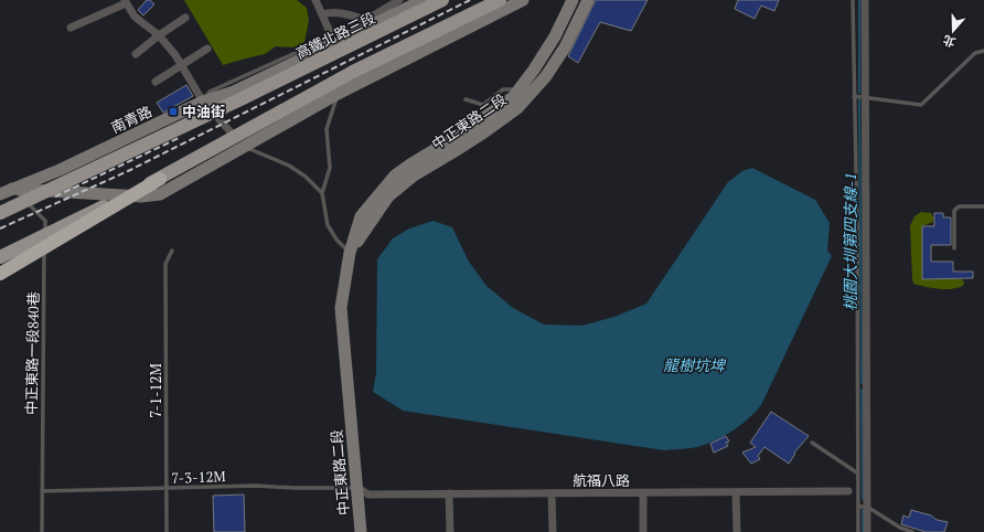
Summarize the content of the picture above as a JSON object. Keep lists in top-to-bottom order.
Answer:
{
  "streets": {
    "main road": ["高鐵北路三段", "南青路", "中正東路二段"],
    "street": ["航福八路"],
    "lane": ["中正東路一段840巷", "7-1-12M", "7-3-12M"]
  },
  "crossings": [
    ["高鐵北路三段", "南青路"],
    ["南青路", "中正東路一段840巷"],
    ["中正東路二段", "7-3-12M"],
    ["中正東路二段", "航福八路"],
    ["中正東路一段840巷", "7-3-12M"],
    ["7-1-12M", "7-3-12M"],
    ["7-3-12M", "航福八路"]
  ],
  "water": ["桃園大圳第四支線-1", "龍樹坑埤"],
  "places": {
    "transit": ["中油街"]
  },
  "north": "bottom"
}
